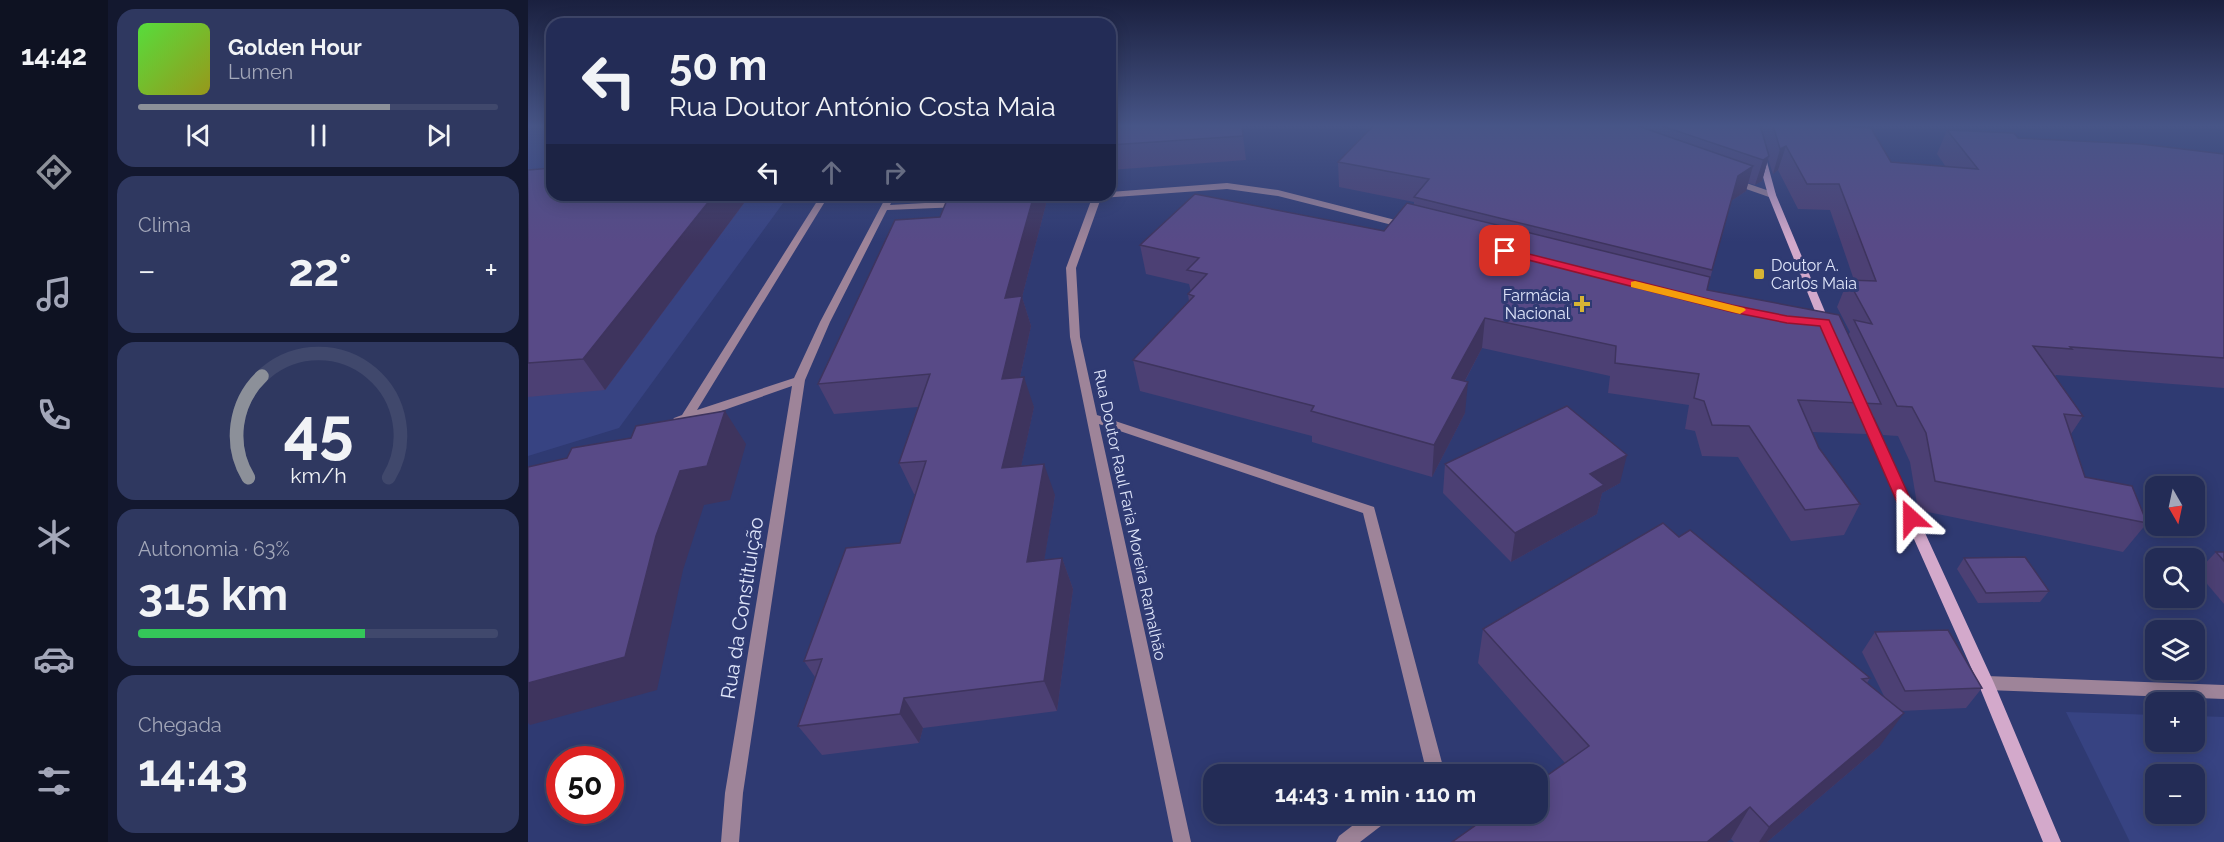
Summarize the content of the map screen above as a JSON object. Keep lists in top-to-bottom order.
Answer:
{
  "streets": {
    "street": ["Rua Doutor Raul Faria Moreira Ramalhão", "Rua da Constituição"]
  },
  "places": {
    "transit": ["Doutor A. Carlos Maia"],
    "health": ["Farmácia Nacional"]
  },
  "north": "bottom",
  "page": {
    "tabs": "14:42",
    "turn": ["50 m", "Rua Doutor António Costa Maia"],
    "song": ["Golden Hour", "Lumen"],
    "tile": [
      "Clima",
      ["Autonomia · 63%", "315 km"],
      ["Chegada", "14:43"]
    ],
    "heat": ["−", "22°", "+"],
    "map_buttons": ["+", "−"],
    "limit": "50",
    "trip": "14:43 · 1 min · 110 m",
    "gauge": ["45", "km/h"]
  }
}
